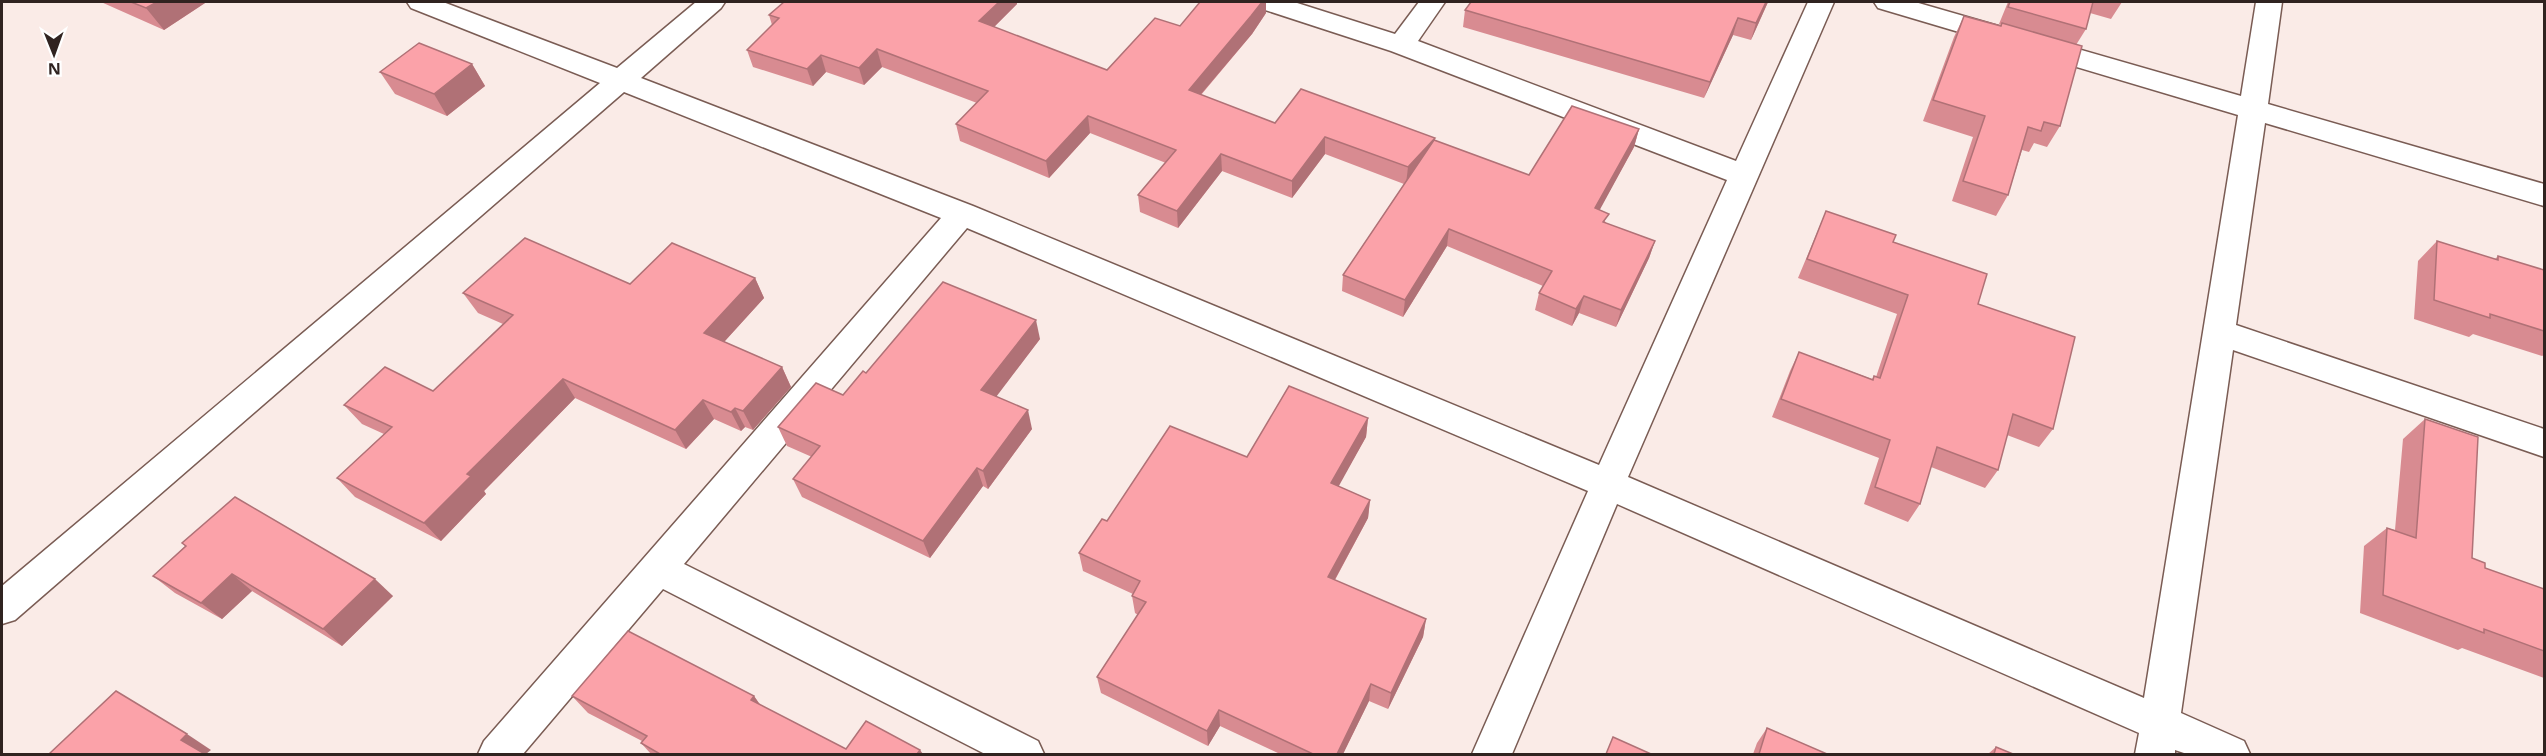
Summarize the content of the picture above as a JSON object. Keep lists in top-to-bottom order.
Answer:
{
  "north": "bottom"
}
